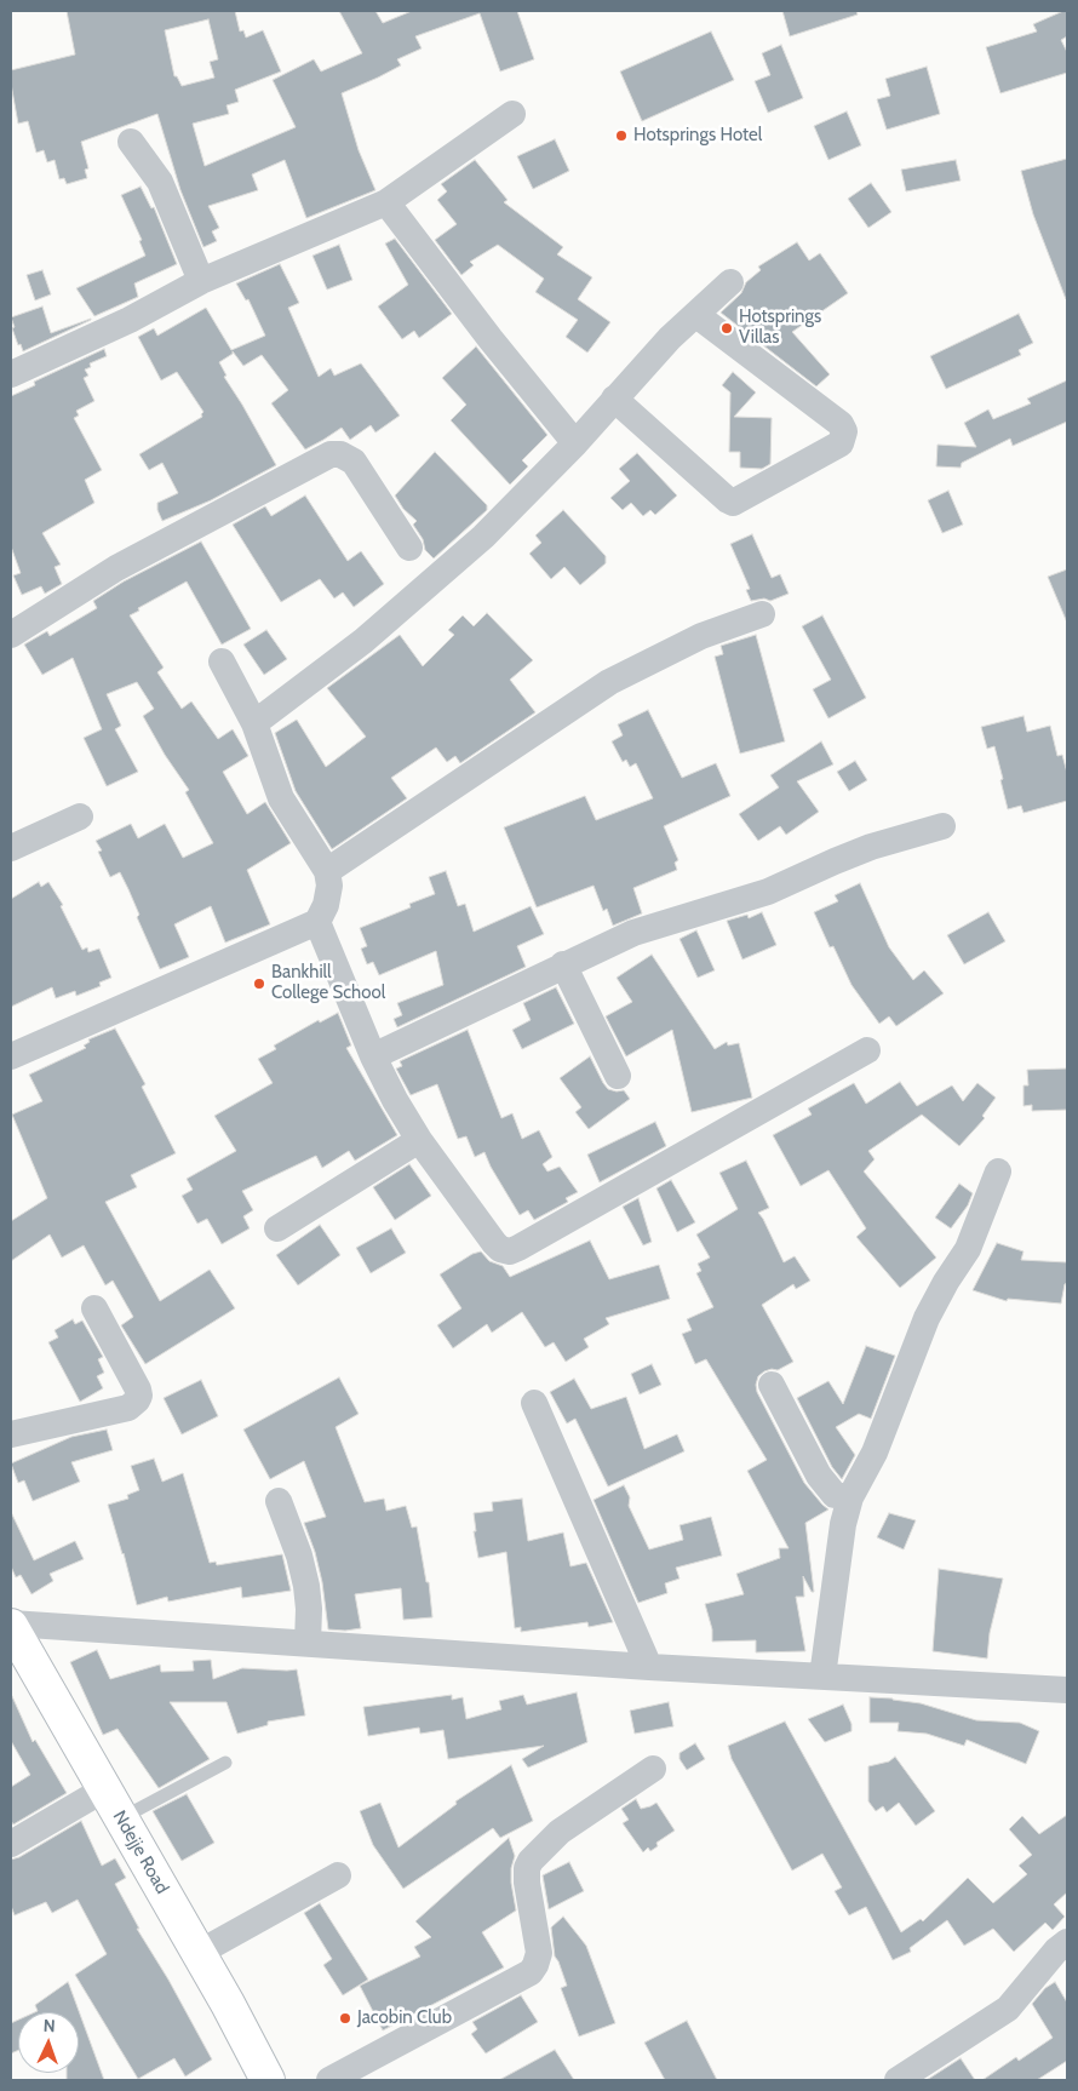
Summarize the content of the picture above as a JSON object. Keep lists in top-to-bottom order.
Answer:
{
  "streets": {
    "street": ["Ndejje Road"]
  },
  "places": [
    "Hotsprings Hotel",
    "Hotsprings Villas",
    "Bankhill College School",
    "Jacobin Club"
  ],
  "north": "top"
}
